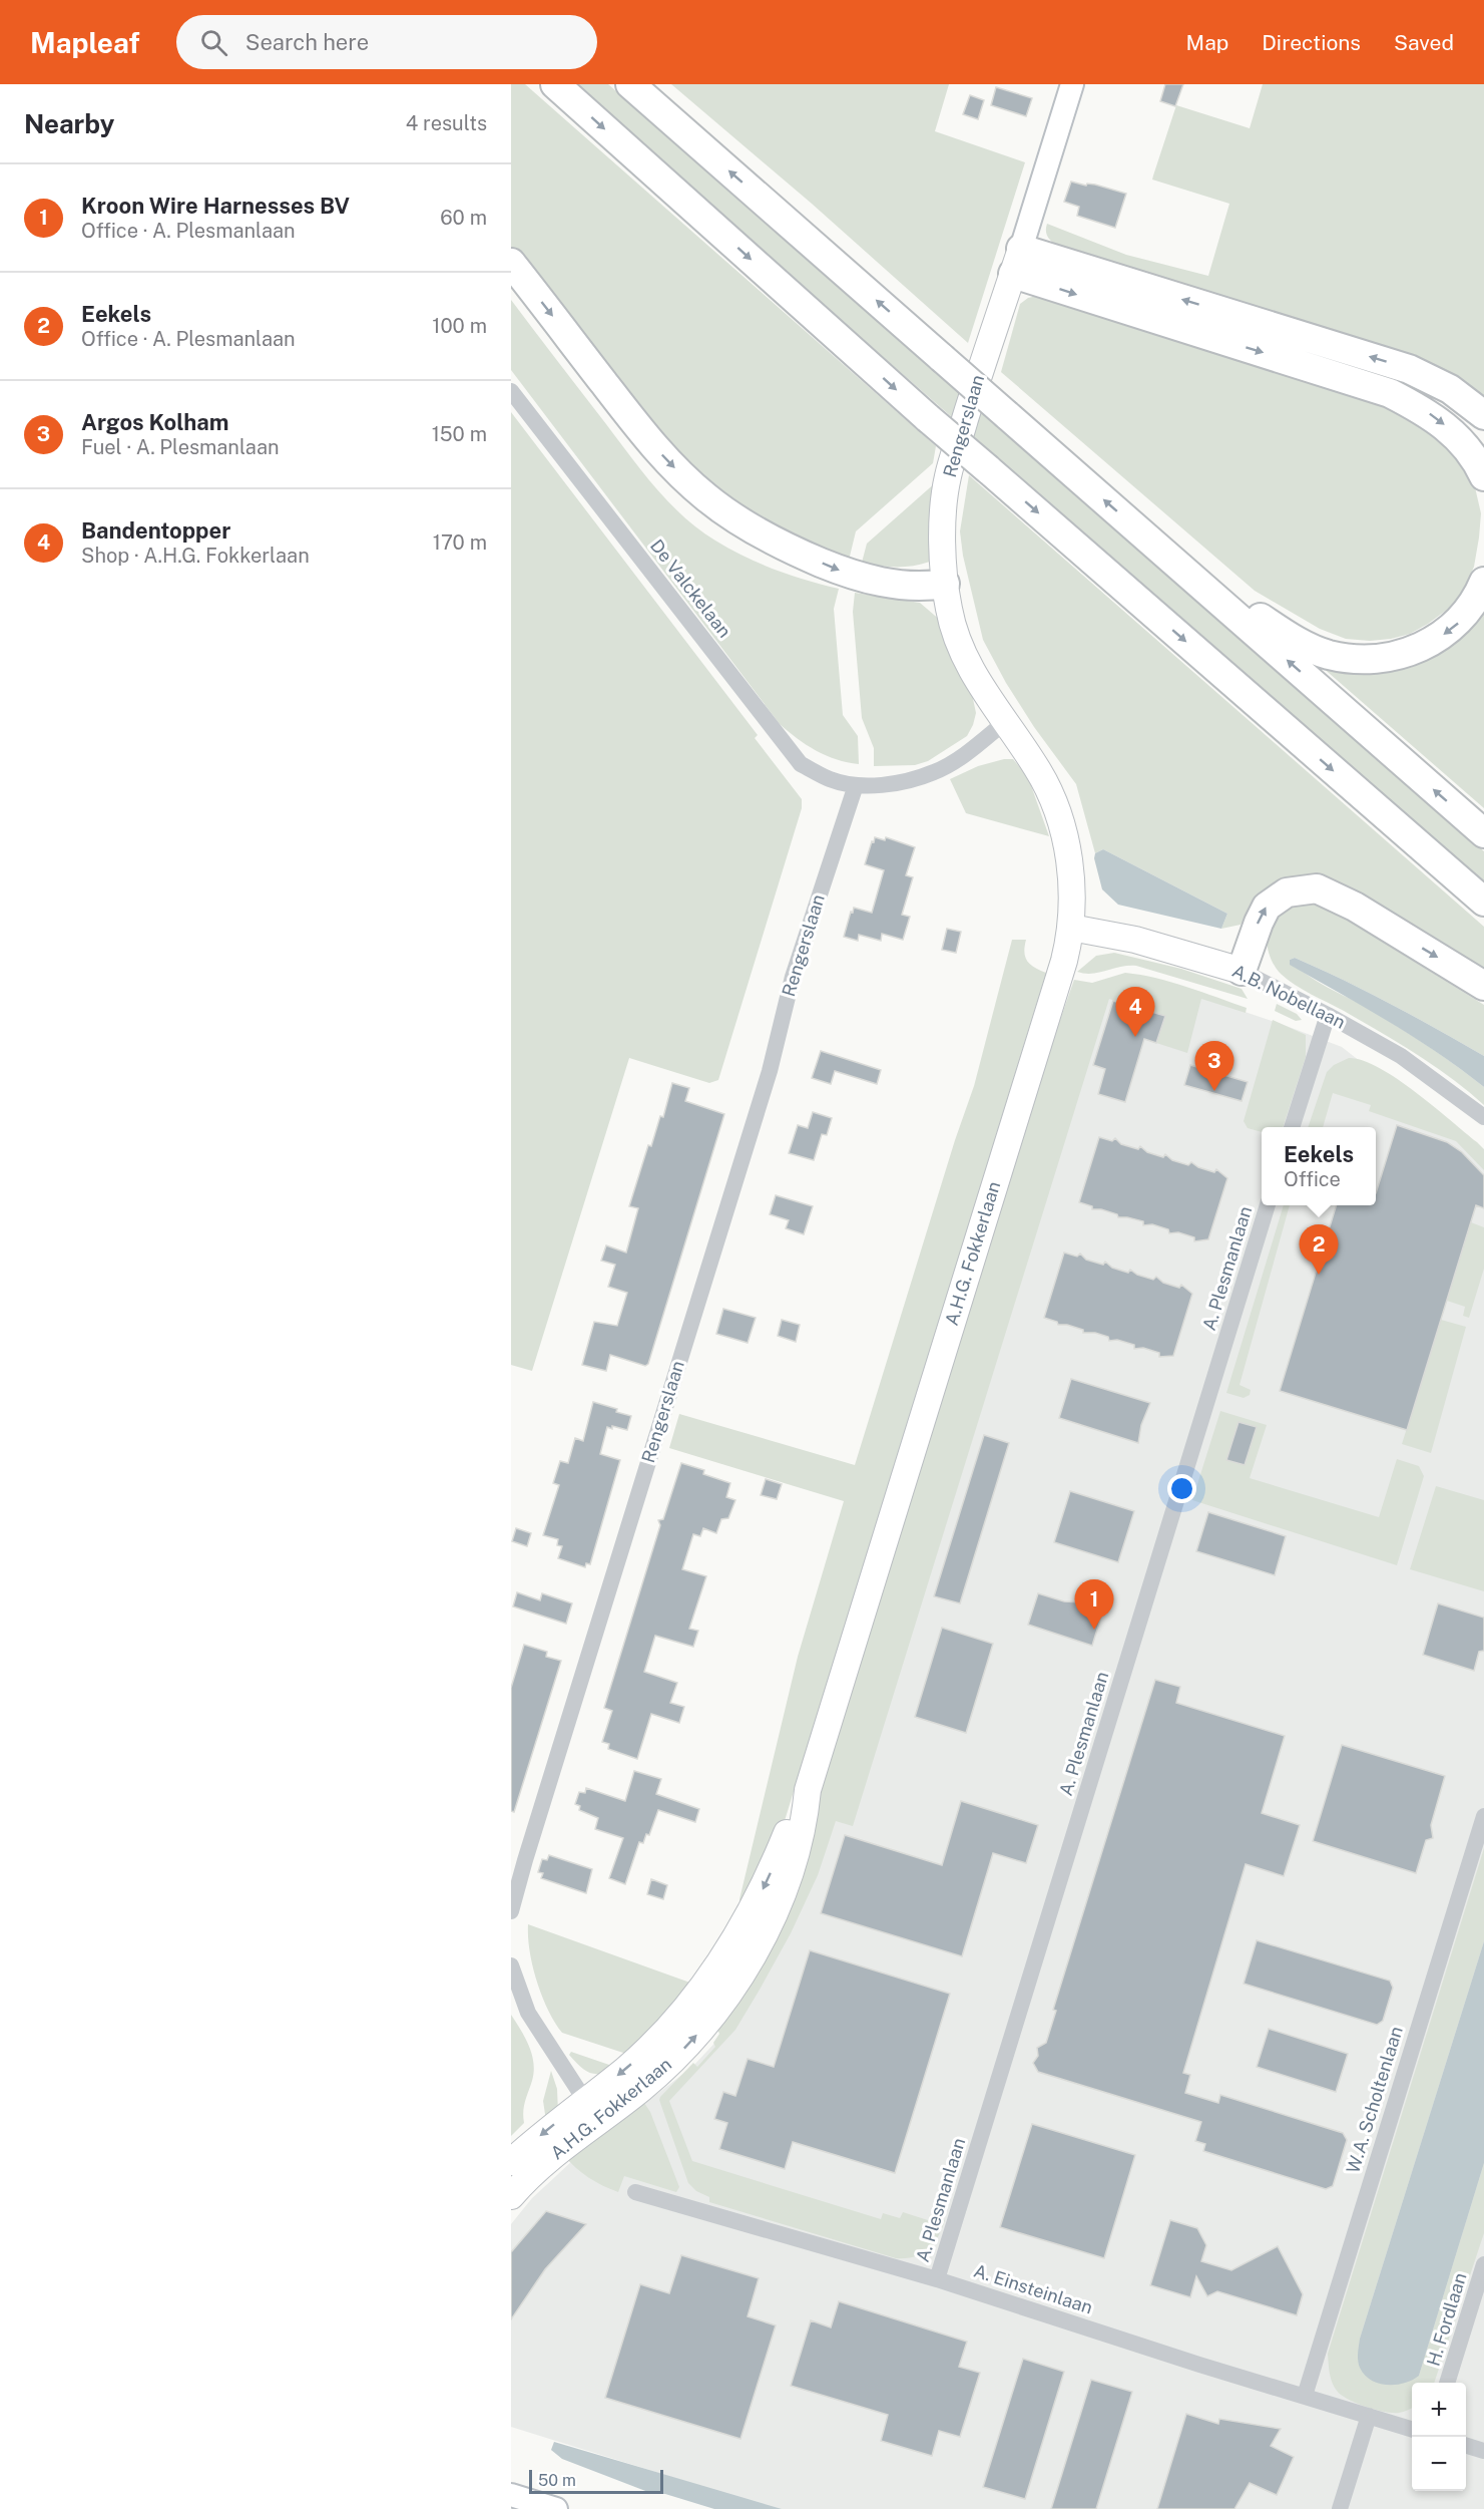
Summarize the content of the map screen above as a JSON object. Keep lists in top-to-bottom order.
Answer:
{
  "streets": {
    "main road": ["Rengerslaan", "A.B. Nobellaan", "A.H.G. Fokkerlaan"],
    "street": [
      "De Valckelaan",
      "A. Plesmanlaan",
      "W.A. Scholtenlaan",
      "A. Einsteinlaan",
      "H. Fordlaan"
    ]
  },
  "crossings": [
    ["Rengerslaan", "De Valckelaan"],
    ["Rengerslaan", "A.H.G. Fokkerlaan"],
    ["A.B. Nobellaan", "A.H.G. Fokkerlaan"],
    ["A. Plesmanlaan", "A. Einsteinlaan"],
    ["W.A. Scholtenlaan", "A. Einsteinlaan"]
  ],
  "scale_bar": "50 m",
  "page": {
    "header": "Mapleaf",
    "search": "Search here",
    "nav": ["Map", "Directions", "Saved"],
    "heading": ["Nearby", "4 results"],
    "list": [
      {
        "mark": "1",
        "name": "Kroon Wire Harnesses BV",
        "note": "Office · A. Plesmanlaan",
        "value": "60 m"
      },
      {
        "mark": "2",
        "name": "Eekels",
        "note": "Office · A. Plesmanlaan",
        "value": "100 m"
      },
      {
        "mark": "3",
        "name": "Argos Kolham",
        "note": "Fuel · A. Plesmanlaan",
        "value": "150 m"
      },
      {
        "mark": "4",
        "name": "Bandentopper",
        "note": "Shop · A.H.G. Fokkerlaan",
        "value": "170 m"
      }
    ],
    "pins": [
      "4",
      "3",
      "2",
      "1"
    ],
    "popup": ["Eekels", "Office"],
    "map_buttons": ["+", "−"],
    "scale": "50 m"
  }
}
